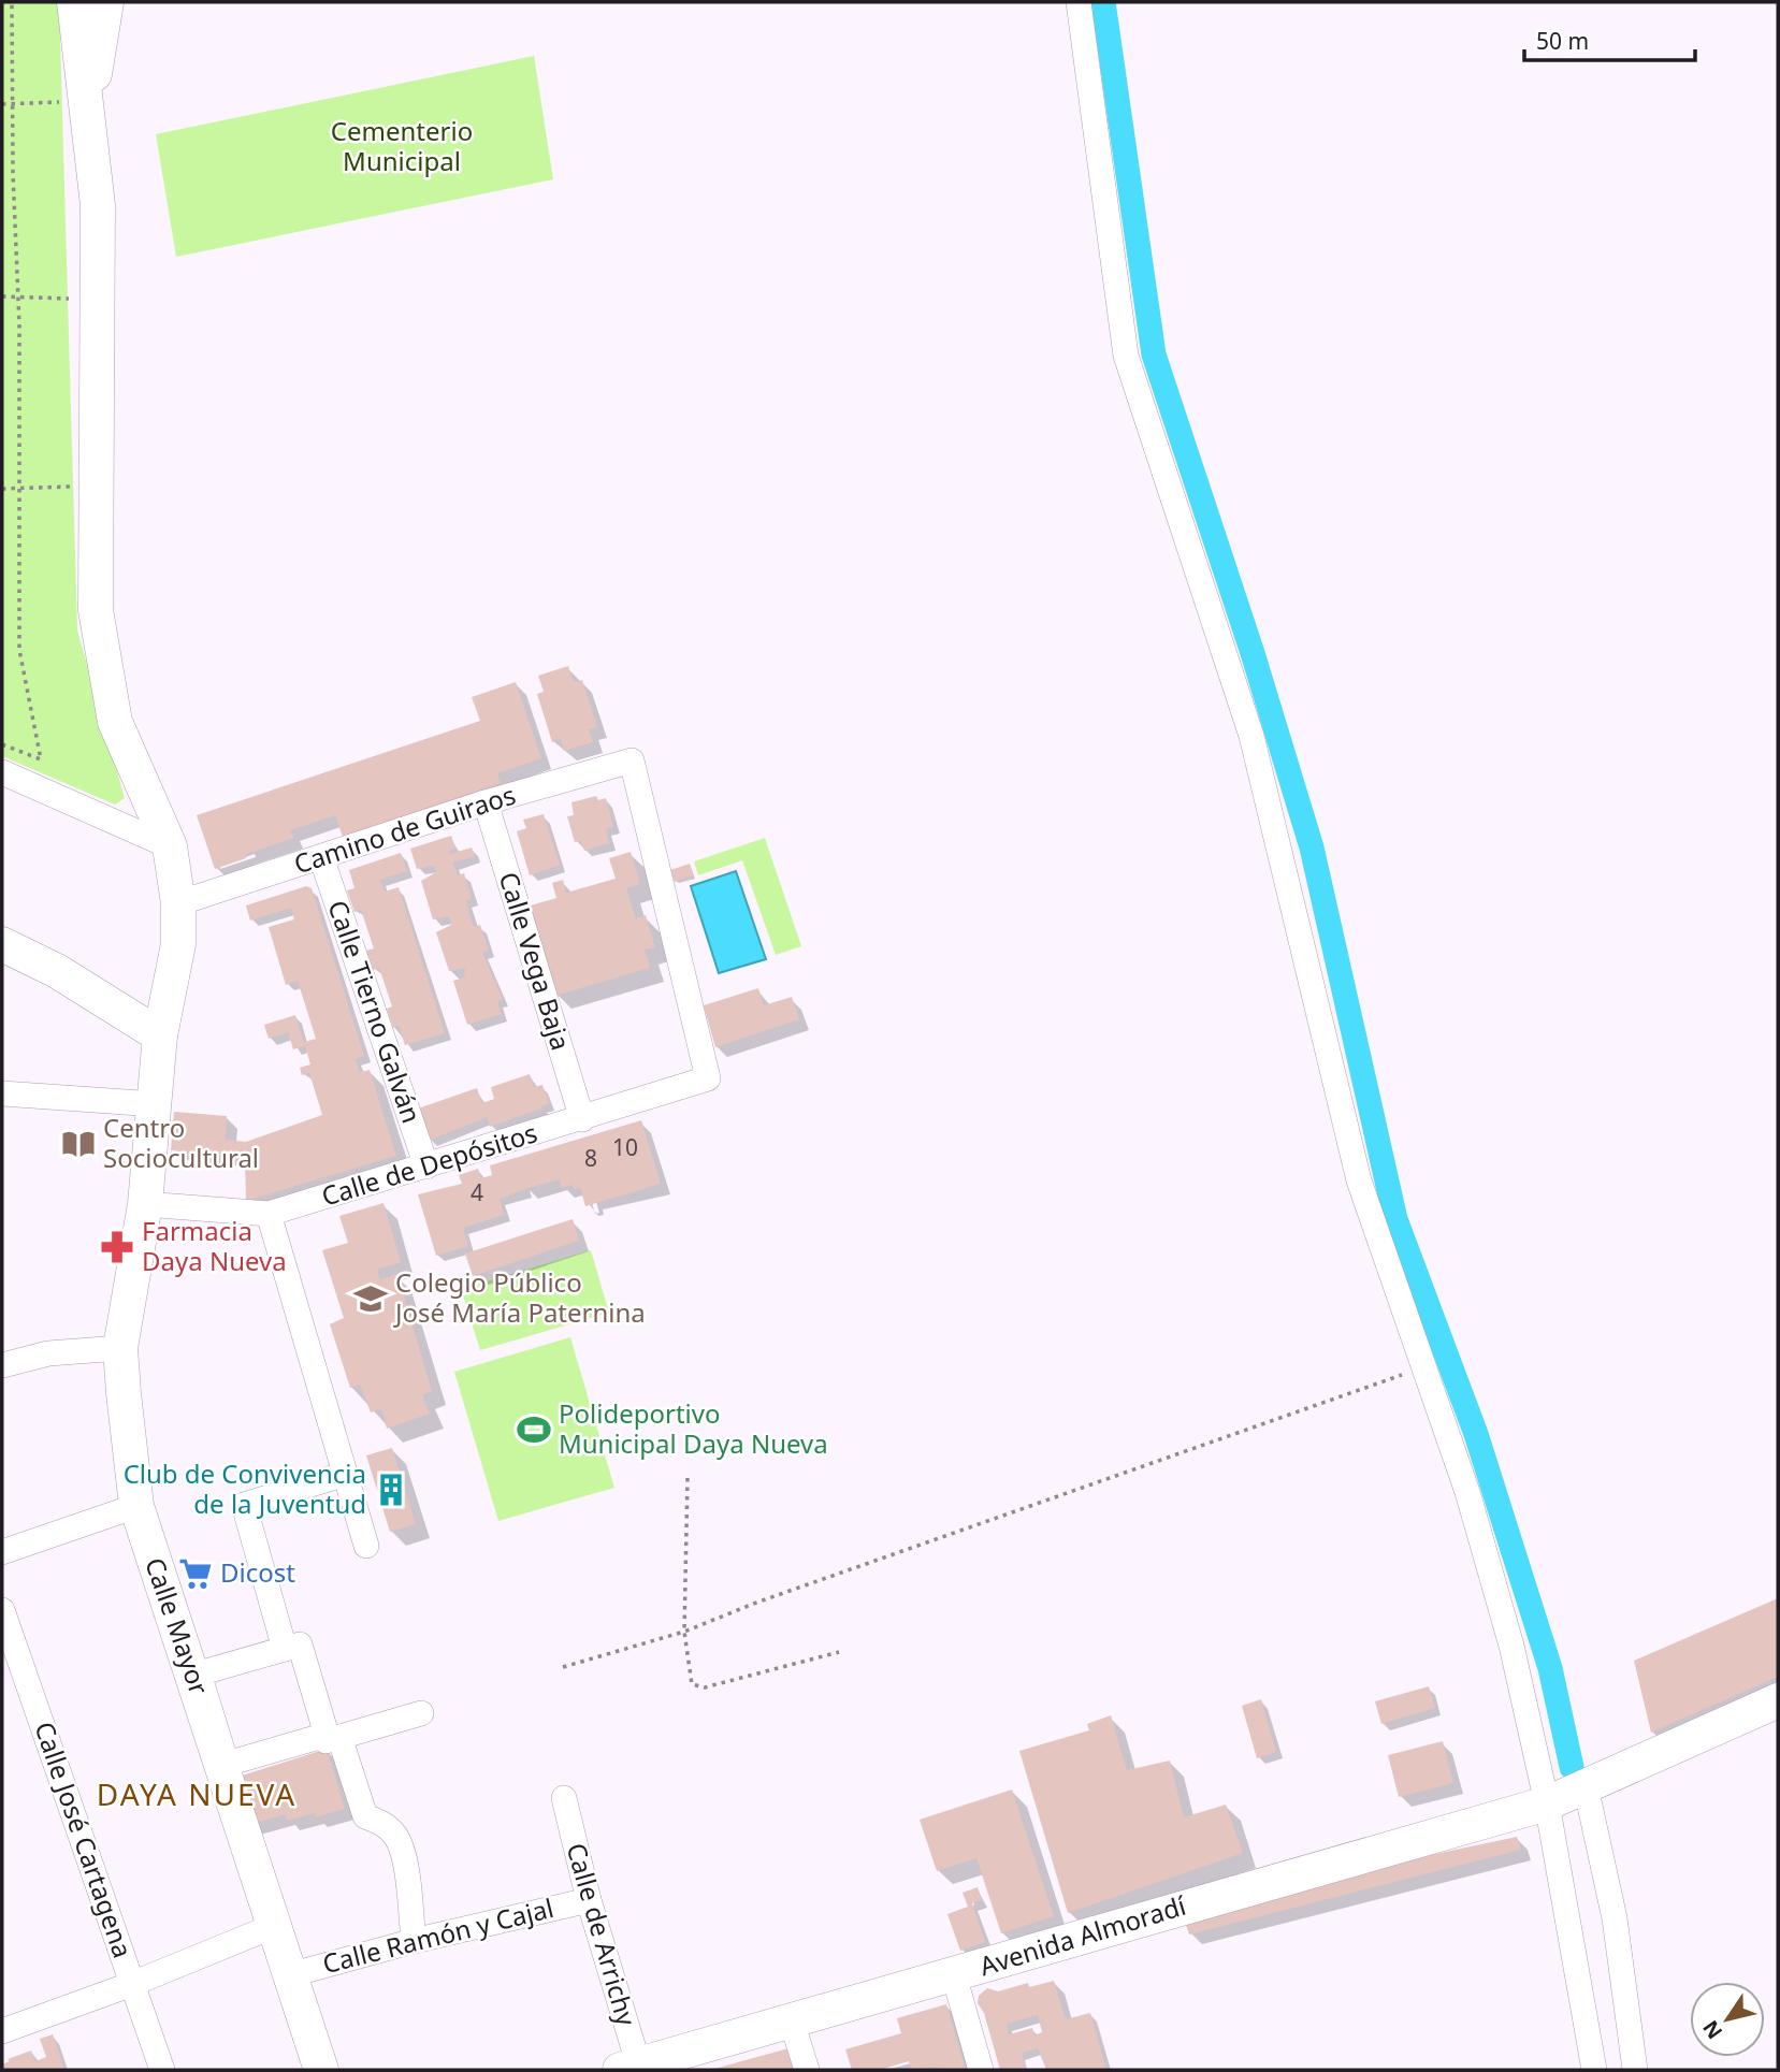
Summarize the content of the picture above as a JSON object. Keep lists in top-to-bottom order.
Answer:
{
  "streets": {
    "street": [
      "Camino de Guiraos",
      "Calle Vega Baja",
      "Calle Tierno Galván",
      "Calle de Depósitos",
      "Calle Mayor",
      "Calle José Cartagena",
      "Calle de Arrichy",
      "Calle Ramón y Cajal",
      "Avenida Almoradí"
    ]
  },
  "crossings": [
    ["Camino de Guiraos", "Calle Vega Baja"],
    ["Camino de Guiraos", "Calle Tierno Galván"],
    ["Camino de Guiraos", "Calle de Depósitos"],
    ["Camino de Guiraos", "Calle Mayor"],
    ["Calle Vega Baja", "Calle de Depósitos"],
    ["Calle Tierno Galván", "Calle de Depósitos"],
    ["Calle de Depósitos", "Calle Mayor"],
    ["Calle Mayor", "Calle Ramón y Cajal"],
    ["Calle de Arrichy", "Calle Ramón y Cajal"],
    ["Calle de Arrichy", "Avenida Almoradí"]
  ],
  "districts": ["DAYA NUEVA"],
  "parks": ["Cementerio Municipal"],
  "places": {
    "library": ["Centro Sociocultural"],
    "pharmacy": ["Farmacia Daya Nueva"],
    "school or university": ["Colegio Público José María Paternina"],
    "sports": ["Polideportivo Municipal Daya Nueva"],
    "building": ["Club de Convivencia de la Juventud"],
    "supermarket": ["Dicost"]
  },
  "house_numbers": ["10", "8", "4"],
  "scale_bar": "50 m",
  "north": "bottom left"
}
